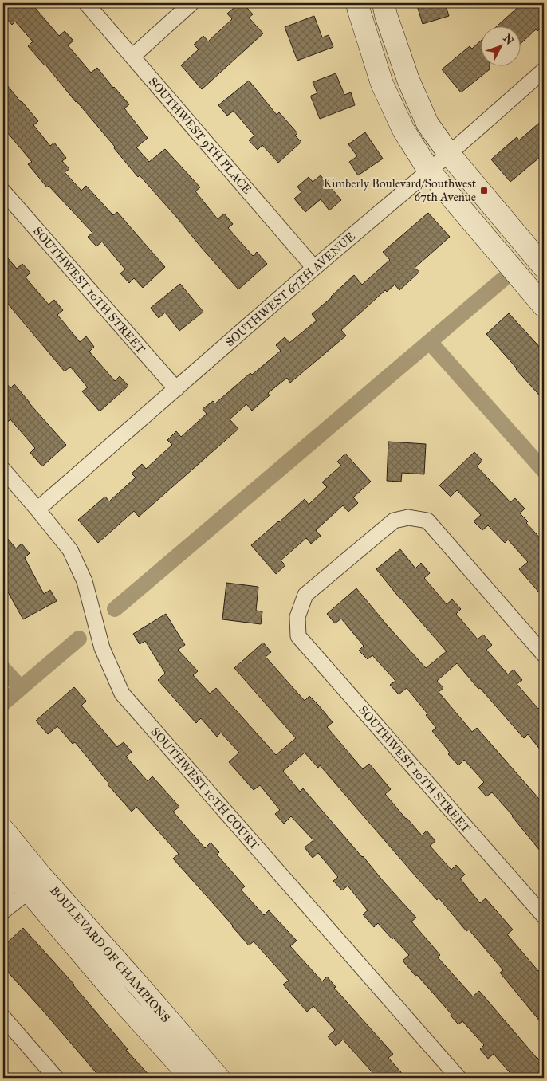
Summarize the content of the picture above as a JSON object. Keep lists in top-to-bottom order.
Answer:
{
  "streets": {
    "street": [
      "SOUTHWEST 9TH PLACE",
      "SOUTHWEST 67TH AVENUE",
      "SOUTHWEST 10TH STREET",
      "SOUTHWEST 10TH COURT",
      "BOULEVARD OF CHAMPIONS"
    ]
  },
  "crossings": [
    ["SOUTHWEST 9TH PLACE", "SOUTHWEST 67TH AVENUE"],
    ["SOUTHWEST 67TH AVENUE", "SOUTHWEST 10TH STREET"],
    ["SOUTHWEST 67TH AVENUE", "SOUTHWEST 10TH COURT"]
  ],
  "places": {
    "transit": ["Kimberly Boulevard/Southwest 67th Avenue"]
  },
  "north": "top right"
}
